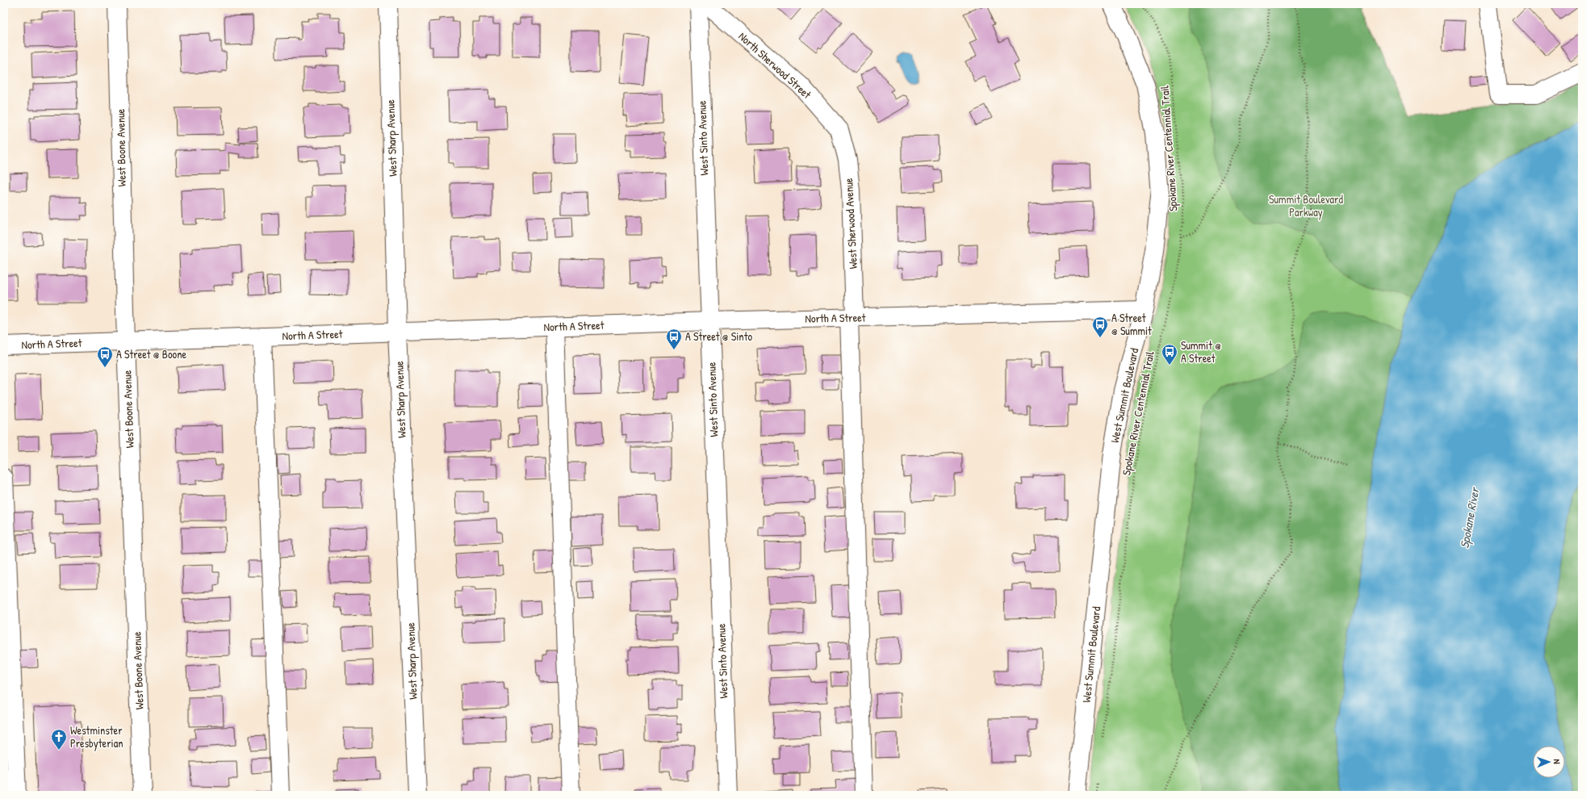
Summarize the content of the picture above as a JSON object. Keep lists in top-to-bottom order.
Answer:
{
  "streets": {
    "street": [
      "North Sherwood Street",
      "West Sharp Avenue",
      "West Sinto Avenue",
      "West Boone Avenue",
      "West Sherwood Avenue",
      "North A Street",
      "West Summit Boulevard"
    ],
    "path": ["Spokane River Centennial Trail"]
  },
  "crossings": [
    ["North Sherwood Street", "West Sherwood Avenue"],
    ["West Sharp Avenue", "North A Street"],
    ["West Sinto Avenue", "North A Street"],
    ["West Boone Avenue", "North A Street"],
    ["West Sherwood Avenue", "North A Street"],
    ["North A Street", "West Summit Boulevard"]
  ],
  "water": ["Spokane River"],
  "parks": ["Summit Boulevard Parkway"],
  "places": {
    "bus stop": [
      "A Street @ Summit",
      "A Street @ Sinto",
      "Summit @ A Street",
      "A Street @ Boone"
    ],
    "church": ["Westminster Presbyterian"]
  },
  "north": "right"
}
